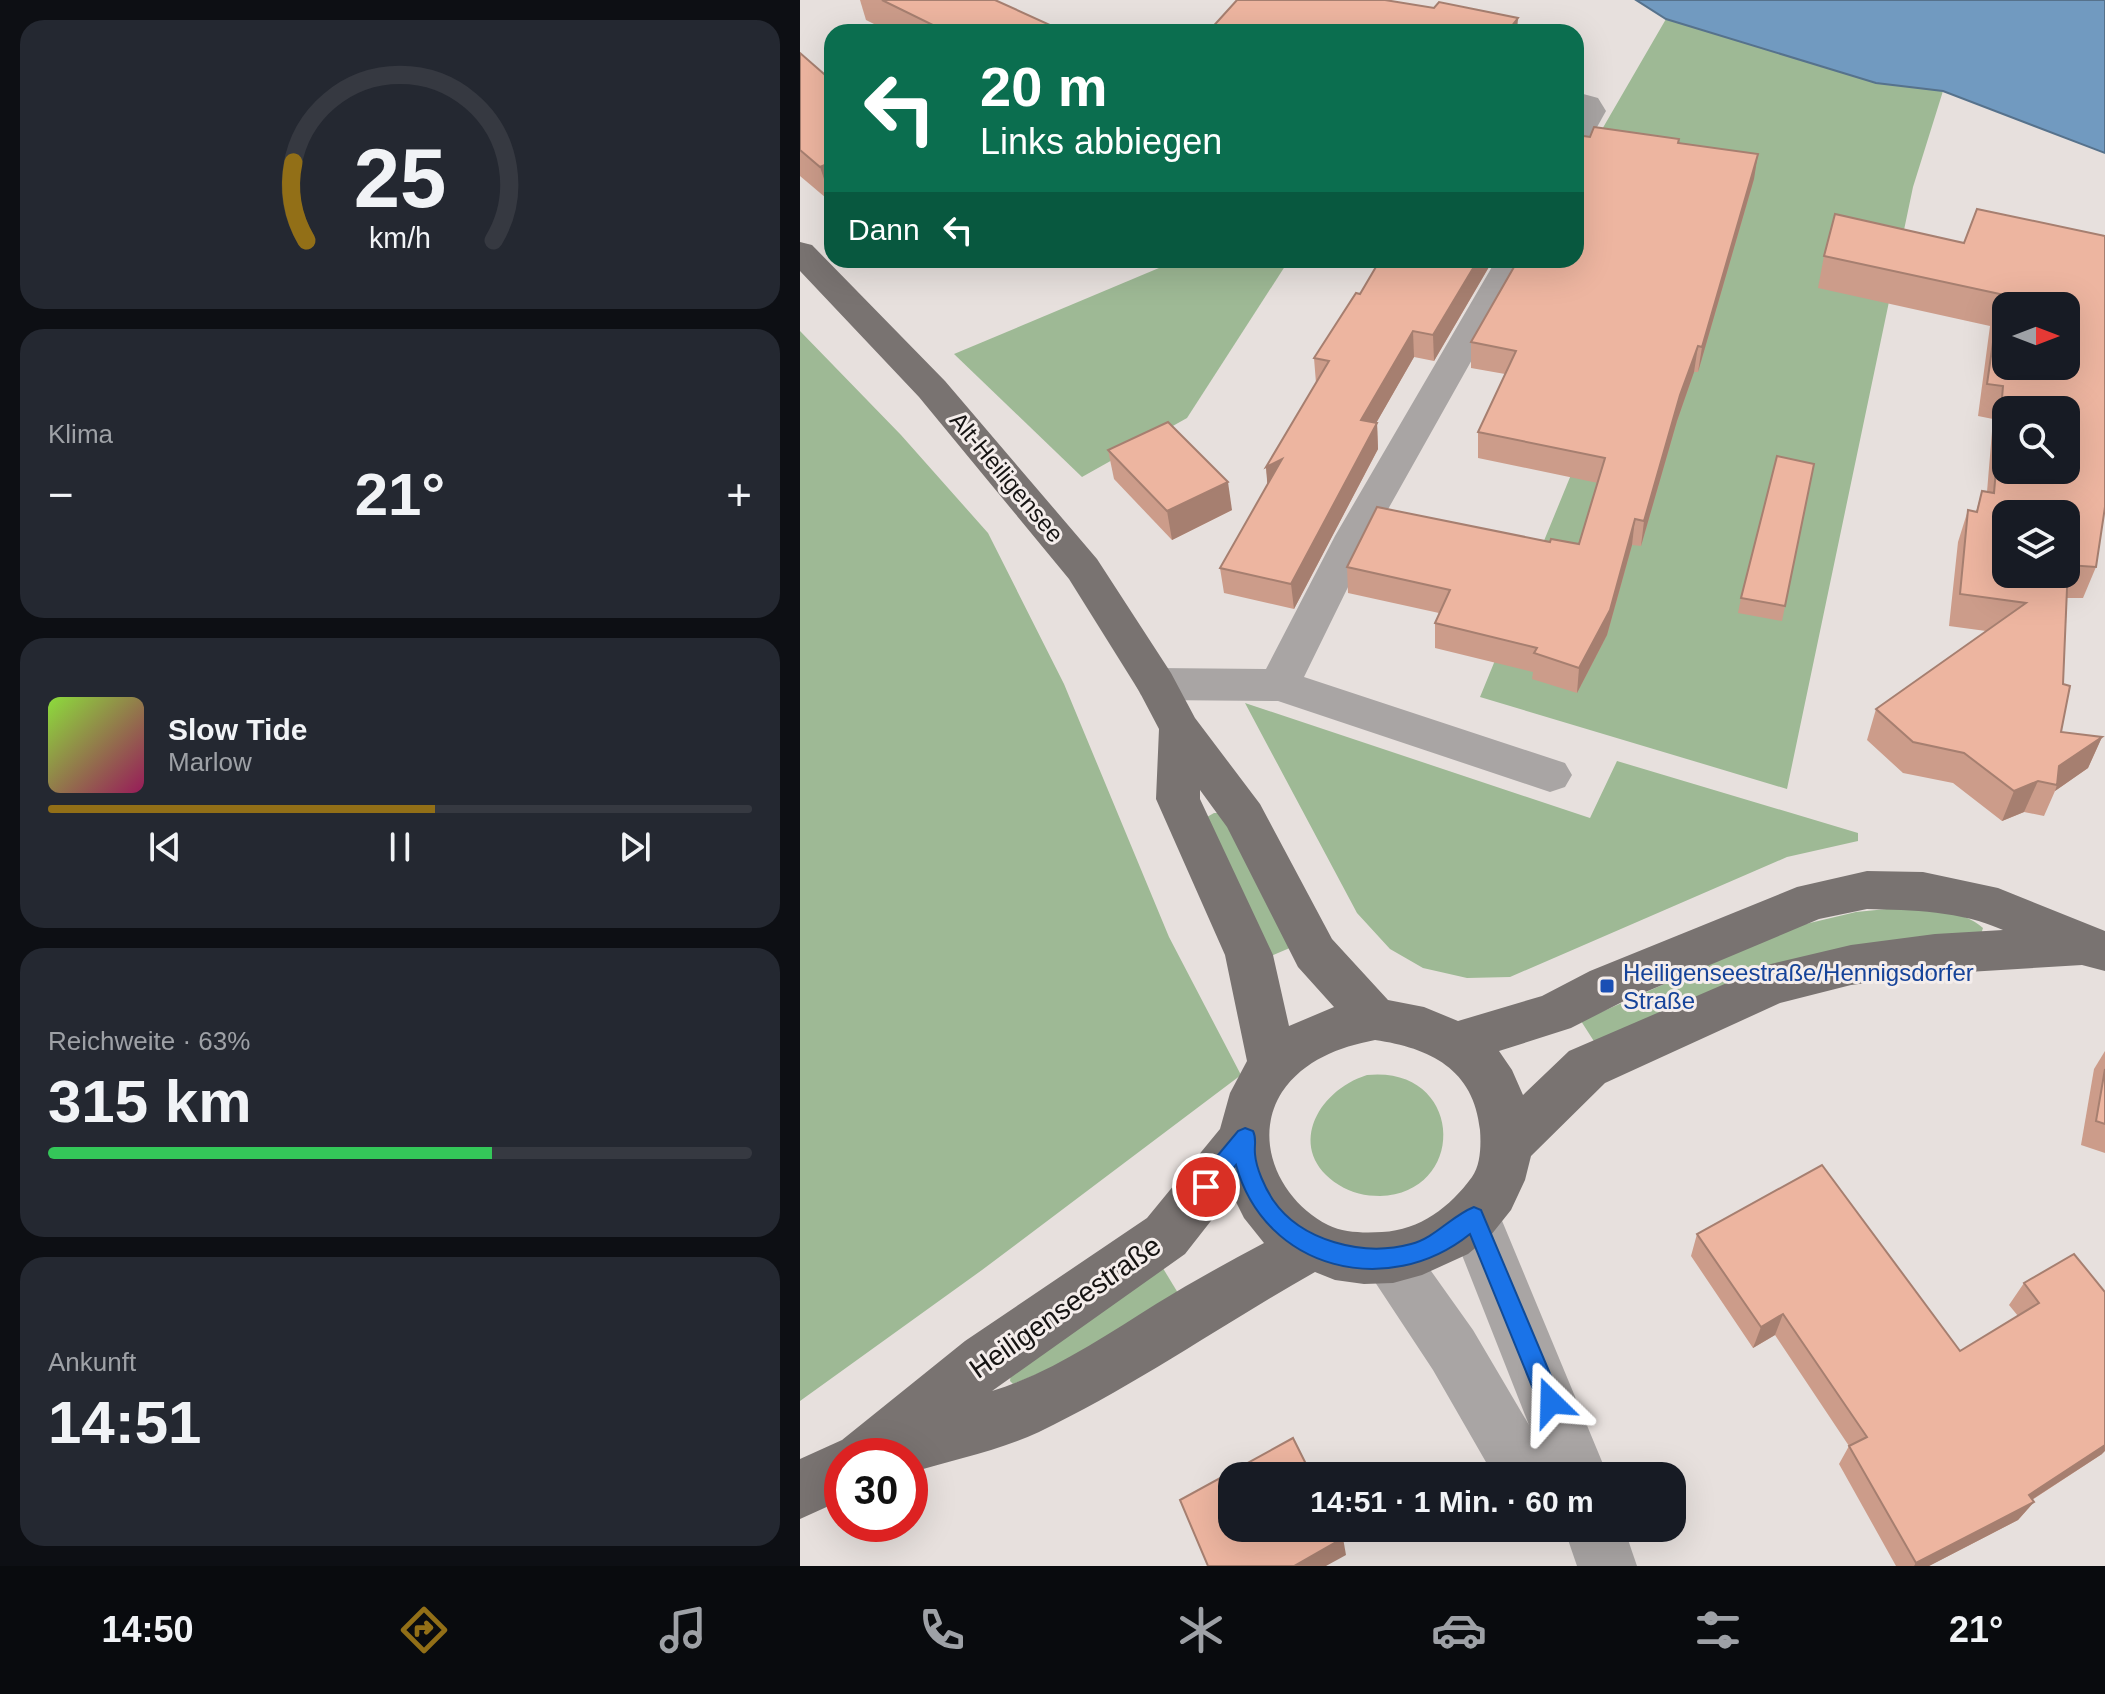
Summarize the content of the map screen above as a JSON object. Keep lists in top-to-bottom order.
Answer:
{
  "streets": {
    "main road": ["Alt-Heiligensee", "Heiligenseestraße"]
  },
  "crossings": [
    ["Alt-Heiligensee", "Heiligenseestraße"]
  ],
  "places": {
    "transit": ["Heiligenseestraße/Hennigsdorfer Straße"]
  },
  "north": "right",
  "page": {
    "turn": ["20 m", "Links abbiegen"],
    "then": "Dann",
    "tile": [
      "Klima",
      ["Reichweite · 63%", "315 km"],
      ["Ankunft", "14:51"]
    ],
    "heat": ["−", "21°", "+"],
    "song": ["Slow Tide", "Marlow"],
    "limit": "30",
    "trip": "14:51 · 1 Min. · 60 m",
    "tabs": ["14:50", "21°"],
    "gauge": ["25", "km/h"]
  }
}
